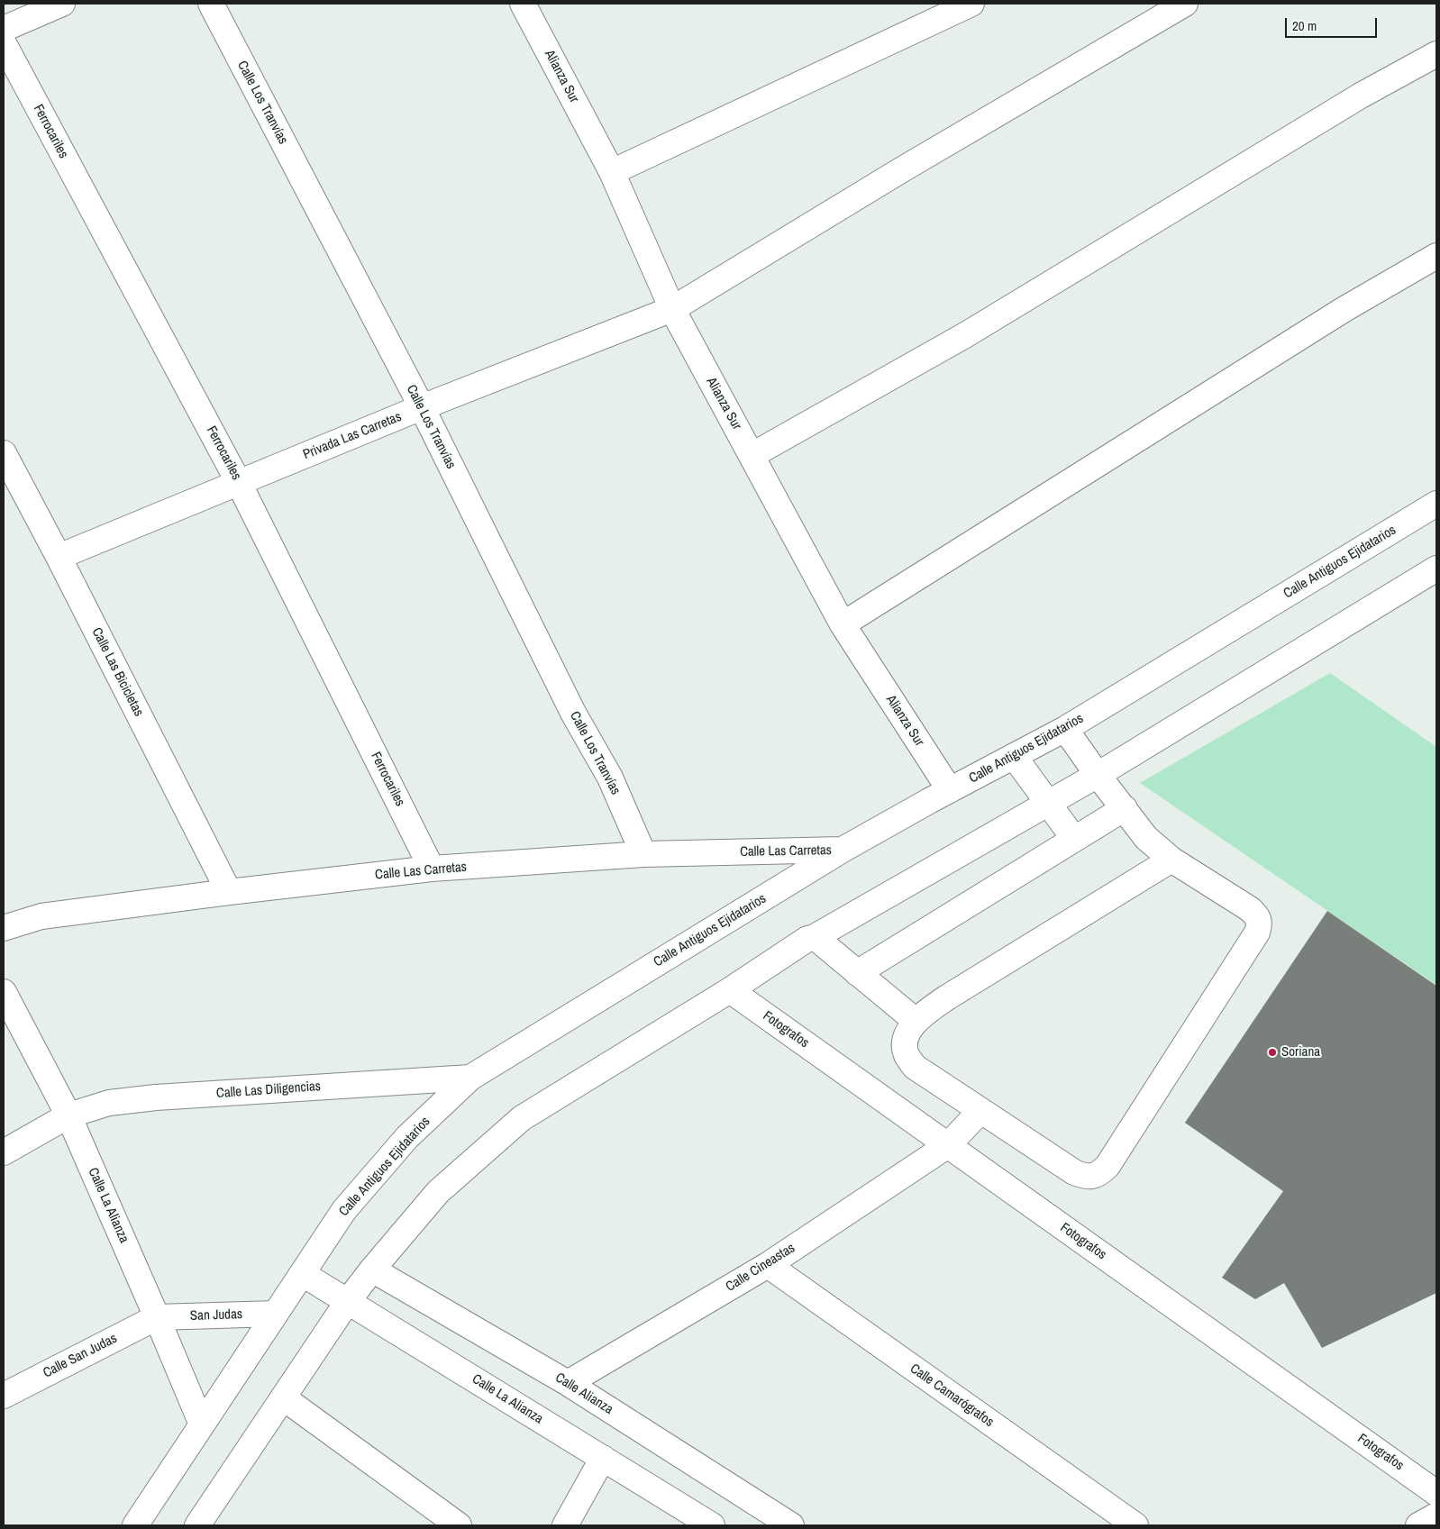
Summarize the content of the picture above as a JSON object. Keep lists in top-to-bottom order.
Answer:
{
  "streets": {
    "street": [
      "Alianza Sur",
      "Calle Los Tranvías",
      "Ferrocariles",
      "Privada Las Carretas",
      "Calle Antiguos Ejidatarios",
      "Calle Las Bicicletas",
      "Calle Las Carretas",
      "Fotografos",
      "Calle Las Diligencias",
      "Calle La Alianza",
      "Calle Cineastas",
      "San Judas",
      "Calle San Judas",
      "Calle Alianza",
      "Calle Camarógrafos"
    ]
  },
  "crossings": [
    ["Alianza Sur", "Privada Las Carretas"],
    ["Alianza Sur", "Calle Antiguos Ejidatarios"],
    ["Calle Los Tranvías", "Privada Las Carretas"],
    ["Calle Los Tranvías", "Calle Las Carretas"],
    ["Ferrocariles", "Privada Las Carretas"],
    ["Ferrocariles", "Calle Las Carretas"],
    ["Privada Las Carretas", "Calle Las Bicicletas"],
    ["Calle Antiguos Ejidatarios", "Calle Las Carretas"],
    ["Calle Antiguos Ejidatarios", "Calle Las Diligencias"],
    ["Calle Antiguos Ejidatarios", "Calle La Alianza"],
    ["Calle Antiguos Ejidatarios", "San Judas"],
    ["Calle Las Bicicletas", "Calle Las Carretas"],
    ["Fotografos", "Calle Cineastas"],
    ["Calle Las Diligencias", "Calle La Alianza"],
    ["Calle La Alianza", "San Judas"],
    ["Calle La Alianza", "Calle San Judas"],
    ["Calle Cineastas", "Calle Alianza"],
    ["Calle Cineastas", "Calle Camarógrafos"],
    ["San Judas", "Calle San Judas"]
  ],
  "places": ["Soriana"],
  "scale_bar": "20 m"
}
